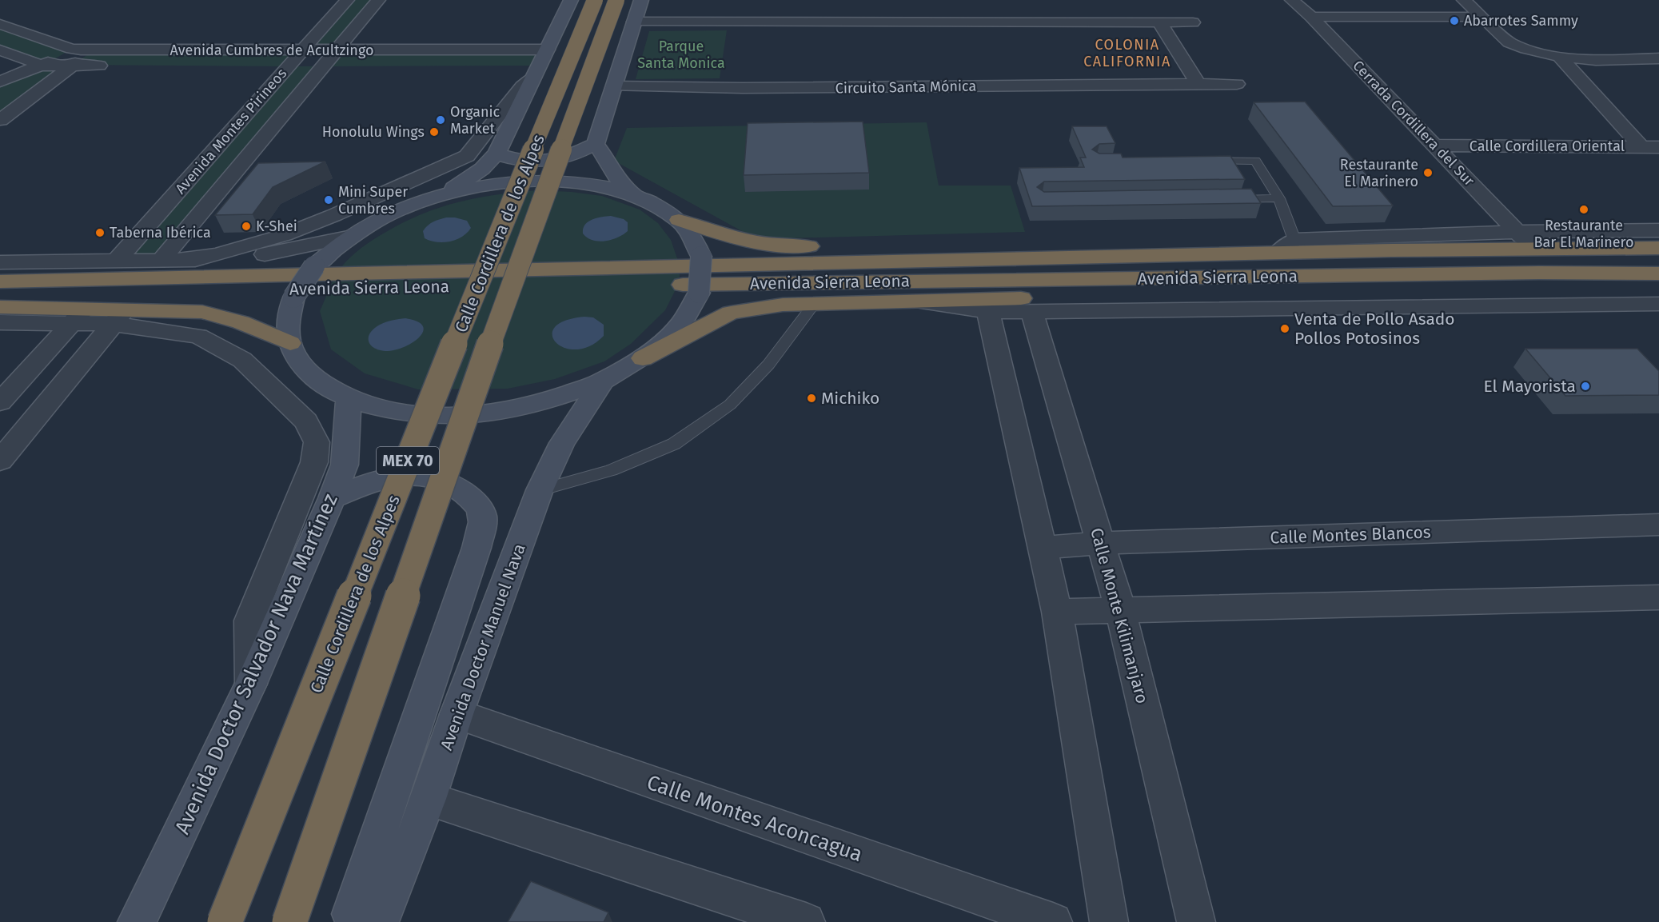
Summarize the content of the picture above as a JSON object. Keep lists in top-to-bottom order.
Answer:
{
  "streets": {
    "highway": ["Calle Cordillera de los Alpes", "Avenida Sierra Leona", "MEX 70"],
    "main road": ["Avenida Doctor Manuel Nava", "Avenida Doctor Salvador Nava Martínez"],
    "street": [
      "Avenida Cumbres de Acultzingo",
      "Circuito Santa Mónica",
      "Cerrada Cordillera del Sur",
      "Avenida Montes Pirineos",
      "Calle Cordillera Oriental",
      "Calle Montes Blancos",
      "Calle Monte Kilimanjaro",
      "Calle Montes Aconcagua"
    ]
  },
  "crossings": [
    ["Avenida Cumbres de Acultzingo", "Avenida Montes Pirineos"],
    ["Avenida Cumbres de Acultzingo", "Calle Cordillera de los Alpes"],
    ["Cerrada Cordillera del Sur", "Calle Cordillera Oriental"],
    ["Cerrada Cordillera del Sur", "Avenida Sierra Leona"],
    ["Avenida Montes Pirineos", "Calle Cordillera de los Alpes"],
    ["Avenida Sierra Leona", "Calle Monte Kilimanjaro"],
    ["Calle Montes Blancos", "Calle Monte Kilimanjaro"],
    ["Avenida Doctor Manuel Nava", "Calle Montes Aconcagua"]
  ],
  "districts": ["COLONIA CALIFORNIA"],
  "parks": ["Parque Santa Monica"],
  "places": [
    "Abarrotes Sammy",
    "Organic Market",
    "Honolulu Wings",
    "Restaurante El Marinero",
    "Mini Super Cumbres",
    "Restaurante Bar El Marinero",
    "K-Shei",
    "Taberna Ibérica",
    "Venta de Pollo Asado Pollos Potosinos",
    "El Mayorista",
    "Michiko"
  ]
}
